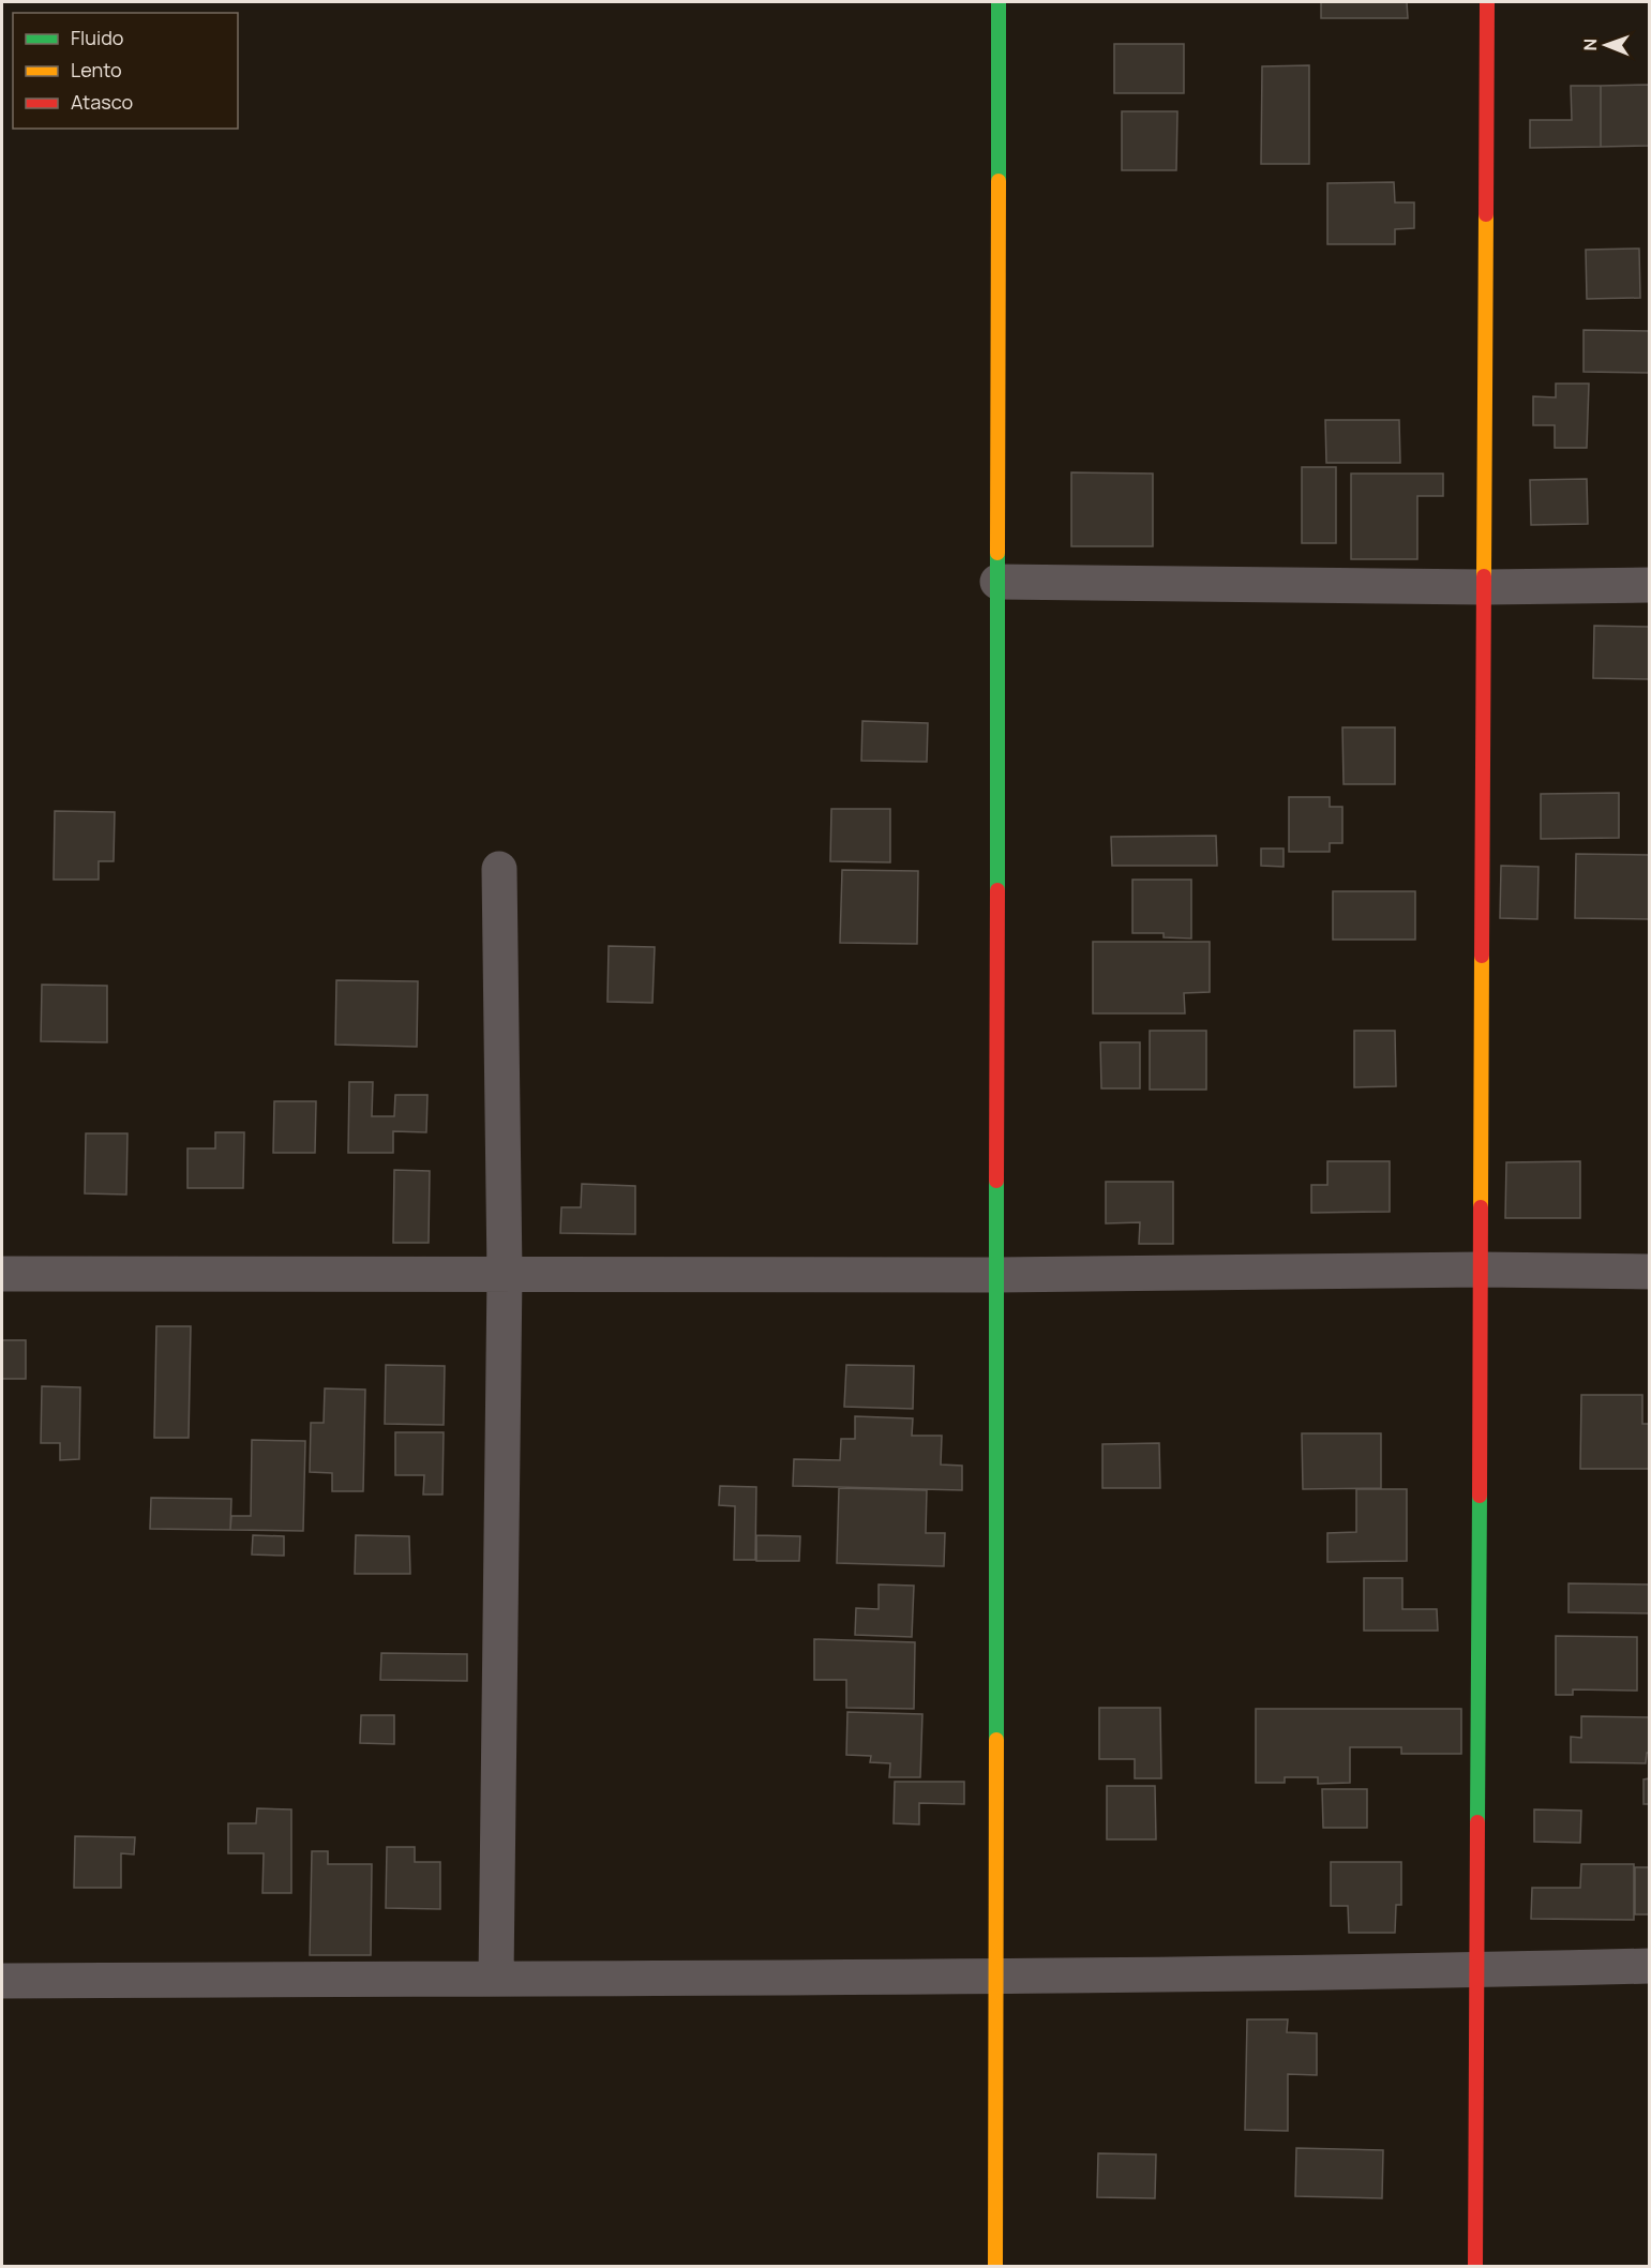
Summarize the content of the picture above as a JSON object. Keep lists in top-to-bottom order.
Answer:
{
  "legend": ["Fluido", "Lento", "Atasco"],
  "north": "left"
}
